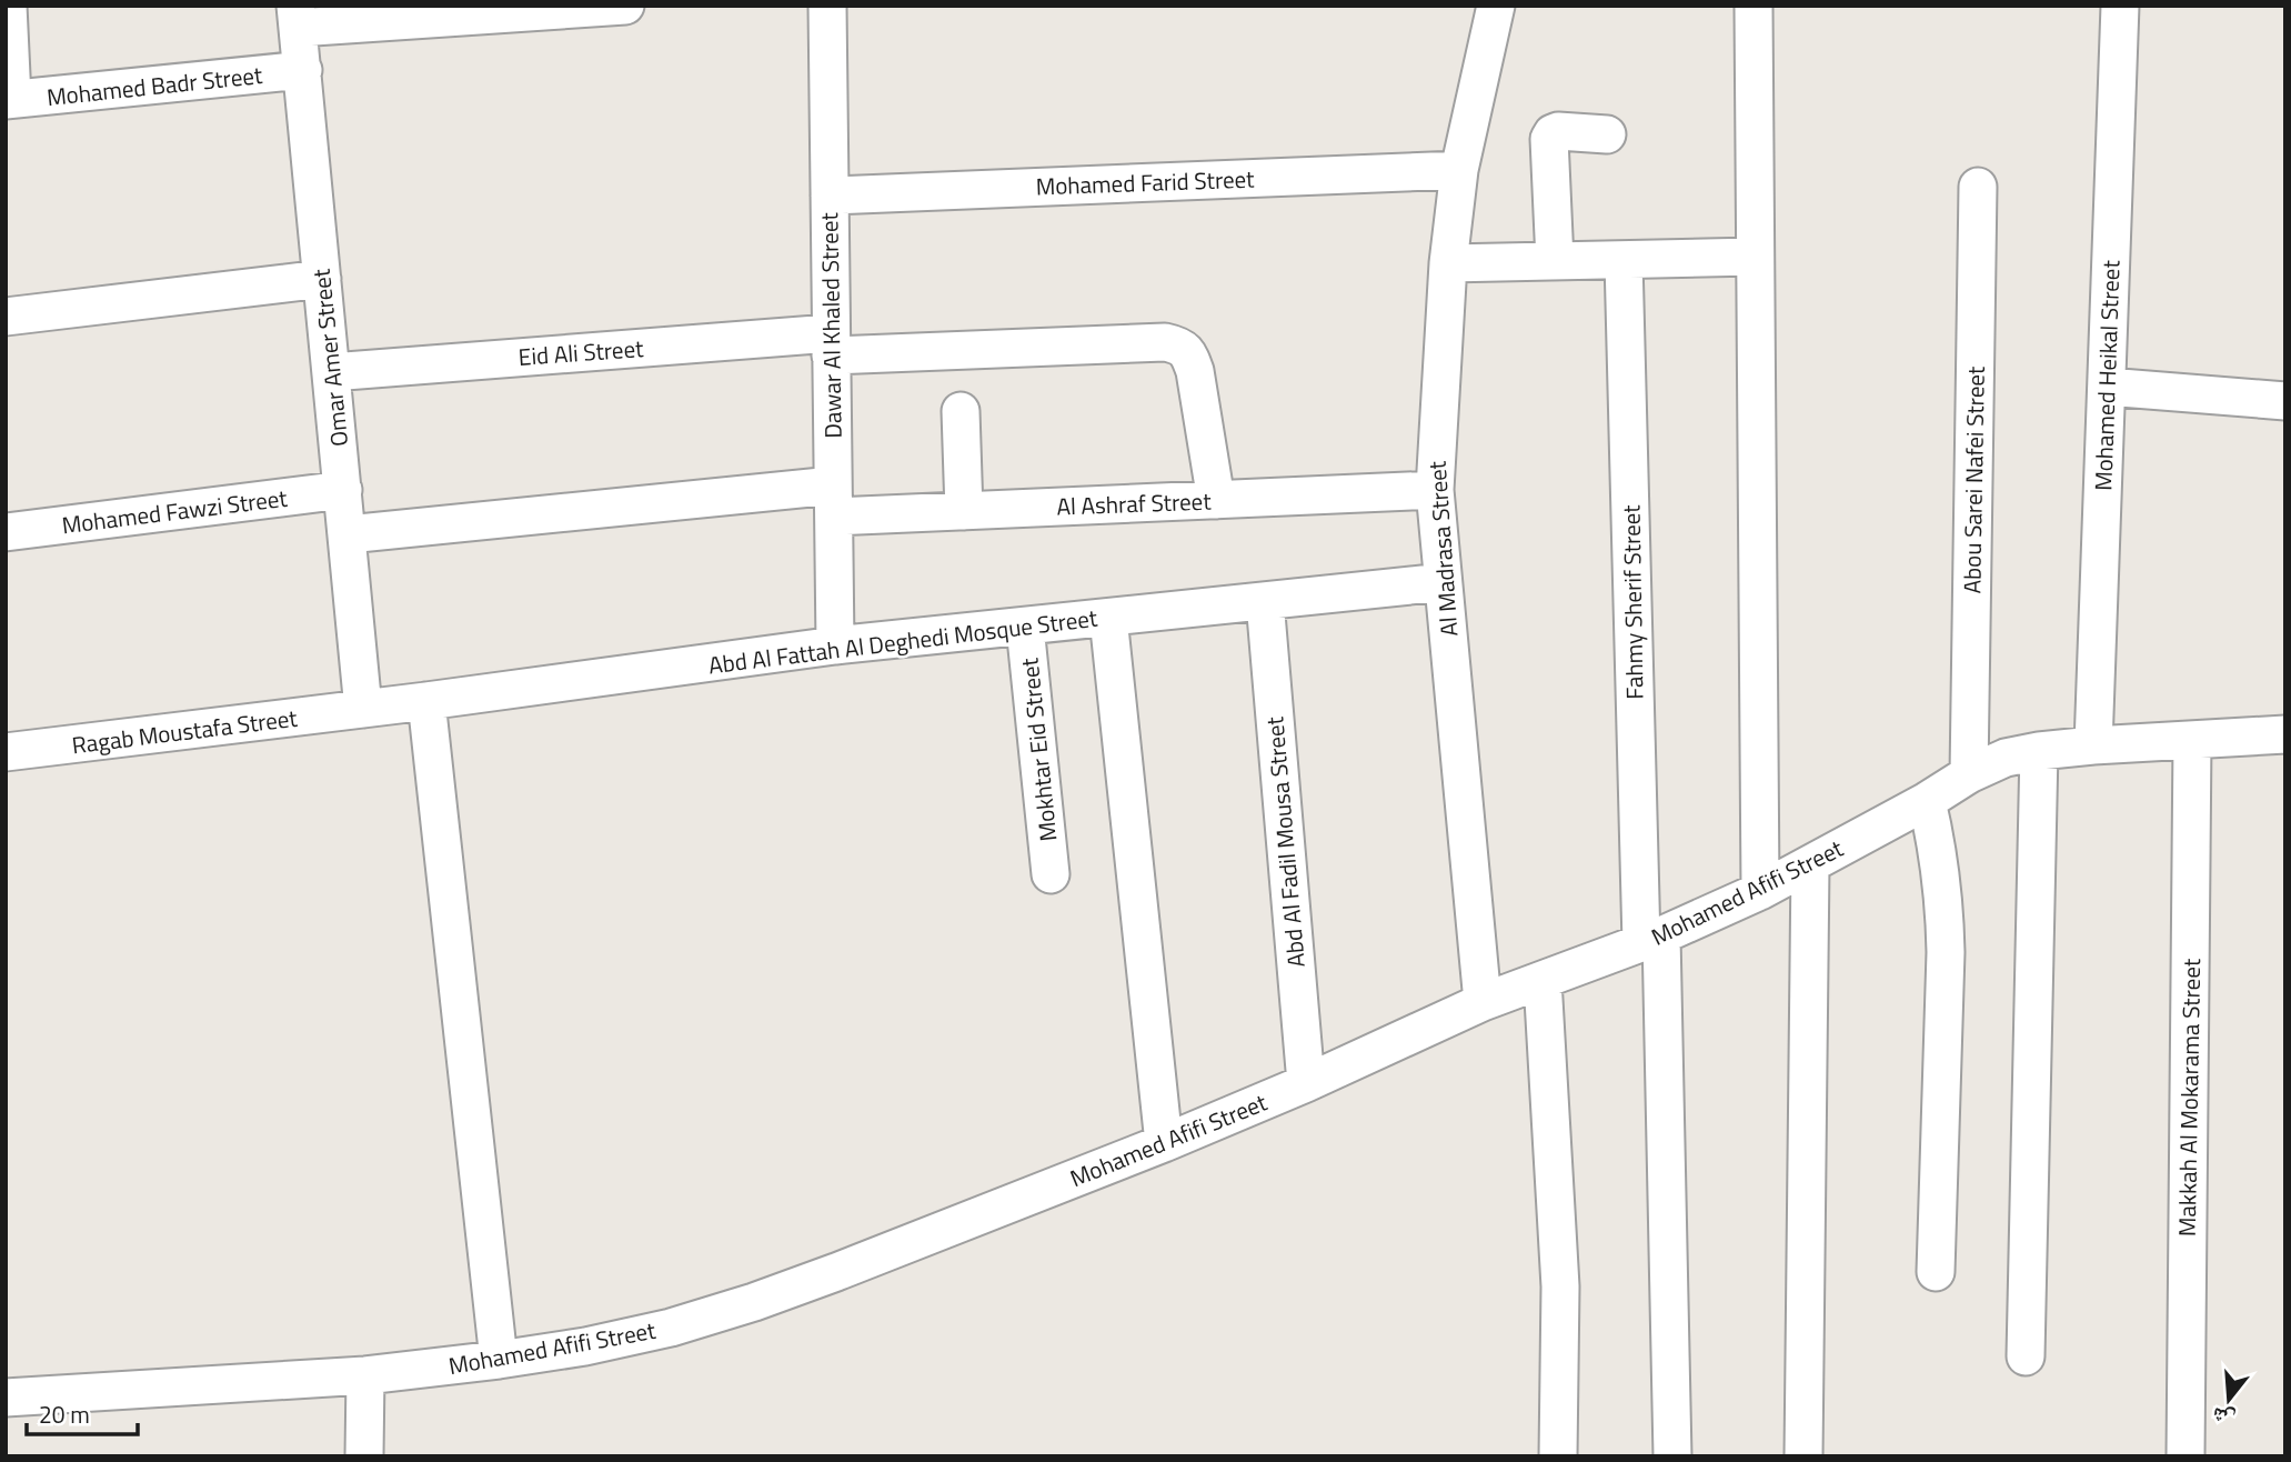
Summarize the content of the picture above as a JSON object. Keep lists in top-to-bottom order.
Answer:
{
  "streets": {
    "street": [
      "Mohamed Badr Street",
      "Mohamed Farid Street",
      "Dawar Al Khaled Street",
      "Eid Ali Street",
      "Omar Amer Street",
      "Mohamed Heikal Street",
      "Abou Sarei Nafei Street",
      "Al Ashraf Street",
      "Mohamed Fawzi Street",
      "Al Madrasa Street",
      "Fahmy Sherif Street",
      "Abd Al Fattah Al Deghedi Mosque Street",
      "Ragab Moustafa Street",
      "Mokhtar Eid Street",
      "Abd Al Fadil Mousa Street",
      "Mohamed Afifi Street",
      "Makkah Al Mokarama Street"
    ]
  },
  "crossings": [
    ["Mohamed Badr Street", "Omar Amer Street"],
    ["Mohamed Farid Street", "Dawar Al Khaled Street"],
    ["Mohamed Farid Street", "Al Madrasa Street"],
    ["Dawar Al Khaled Street", "Eid Ali Street"],
    ["Dawar Al Khaled Street", "Al Ashraf Street"],
    ["Dawar Al Khaled Street", "Abd Al Fattah Al Deghedi Mosque Street"],
    ["Eid Ali Street", "Omar Amer Street"],
    ["Eid Ali Street", "Al Ashraf Street"],
    ["Omar Amer Street", "Al Ashraf Street"],
    ["Omar Amer Street", "Mohamed Fawzi Street"],
    ["Omar Amer Street", "Abd Al Fattah Al Deghedi Mosque Street"],
    ["Omar Amer Street", "Ragab Moustafa Street"],
    ["Mohamed Heikal Street", "Mohamed Afifi Street"],
    ["Abou Sarei Nafei Street", "Mohamed Afifi Street"],
    ["Al Ashraf Street", "Al Madrasa Street"],
    ["Al Madrasa Street", "Abd Al Fattah Al Deghedi Mosque Street"],
    ["Al Madrasa Street", "Mohamed Afifi Street"],
    ["Fahmy Sherif Street", "Mohamed Afifi Street"],
    ["Abd Al Fattah Al Deghedi Mosque Street", "Ragab Moustafa Street"],
    ["Abd Al Fattah Al Deghedi Mosque Street", "Mokhtar Eid Street"],
    ["Abd Al Fattah Al Deghedi Mosque Street", "Abd Al Fadil Mousa Street"],
    ["Abd Al Fadil Mousa Street", "Mohamed Afifi Street"],
    ["Mohamed Afifi Street", "Makkah Al Mokarama Street"]
  ],
  "scale_bar": "20 m",
  "north": "bottom"
}
